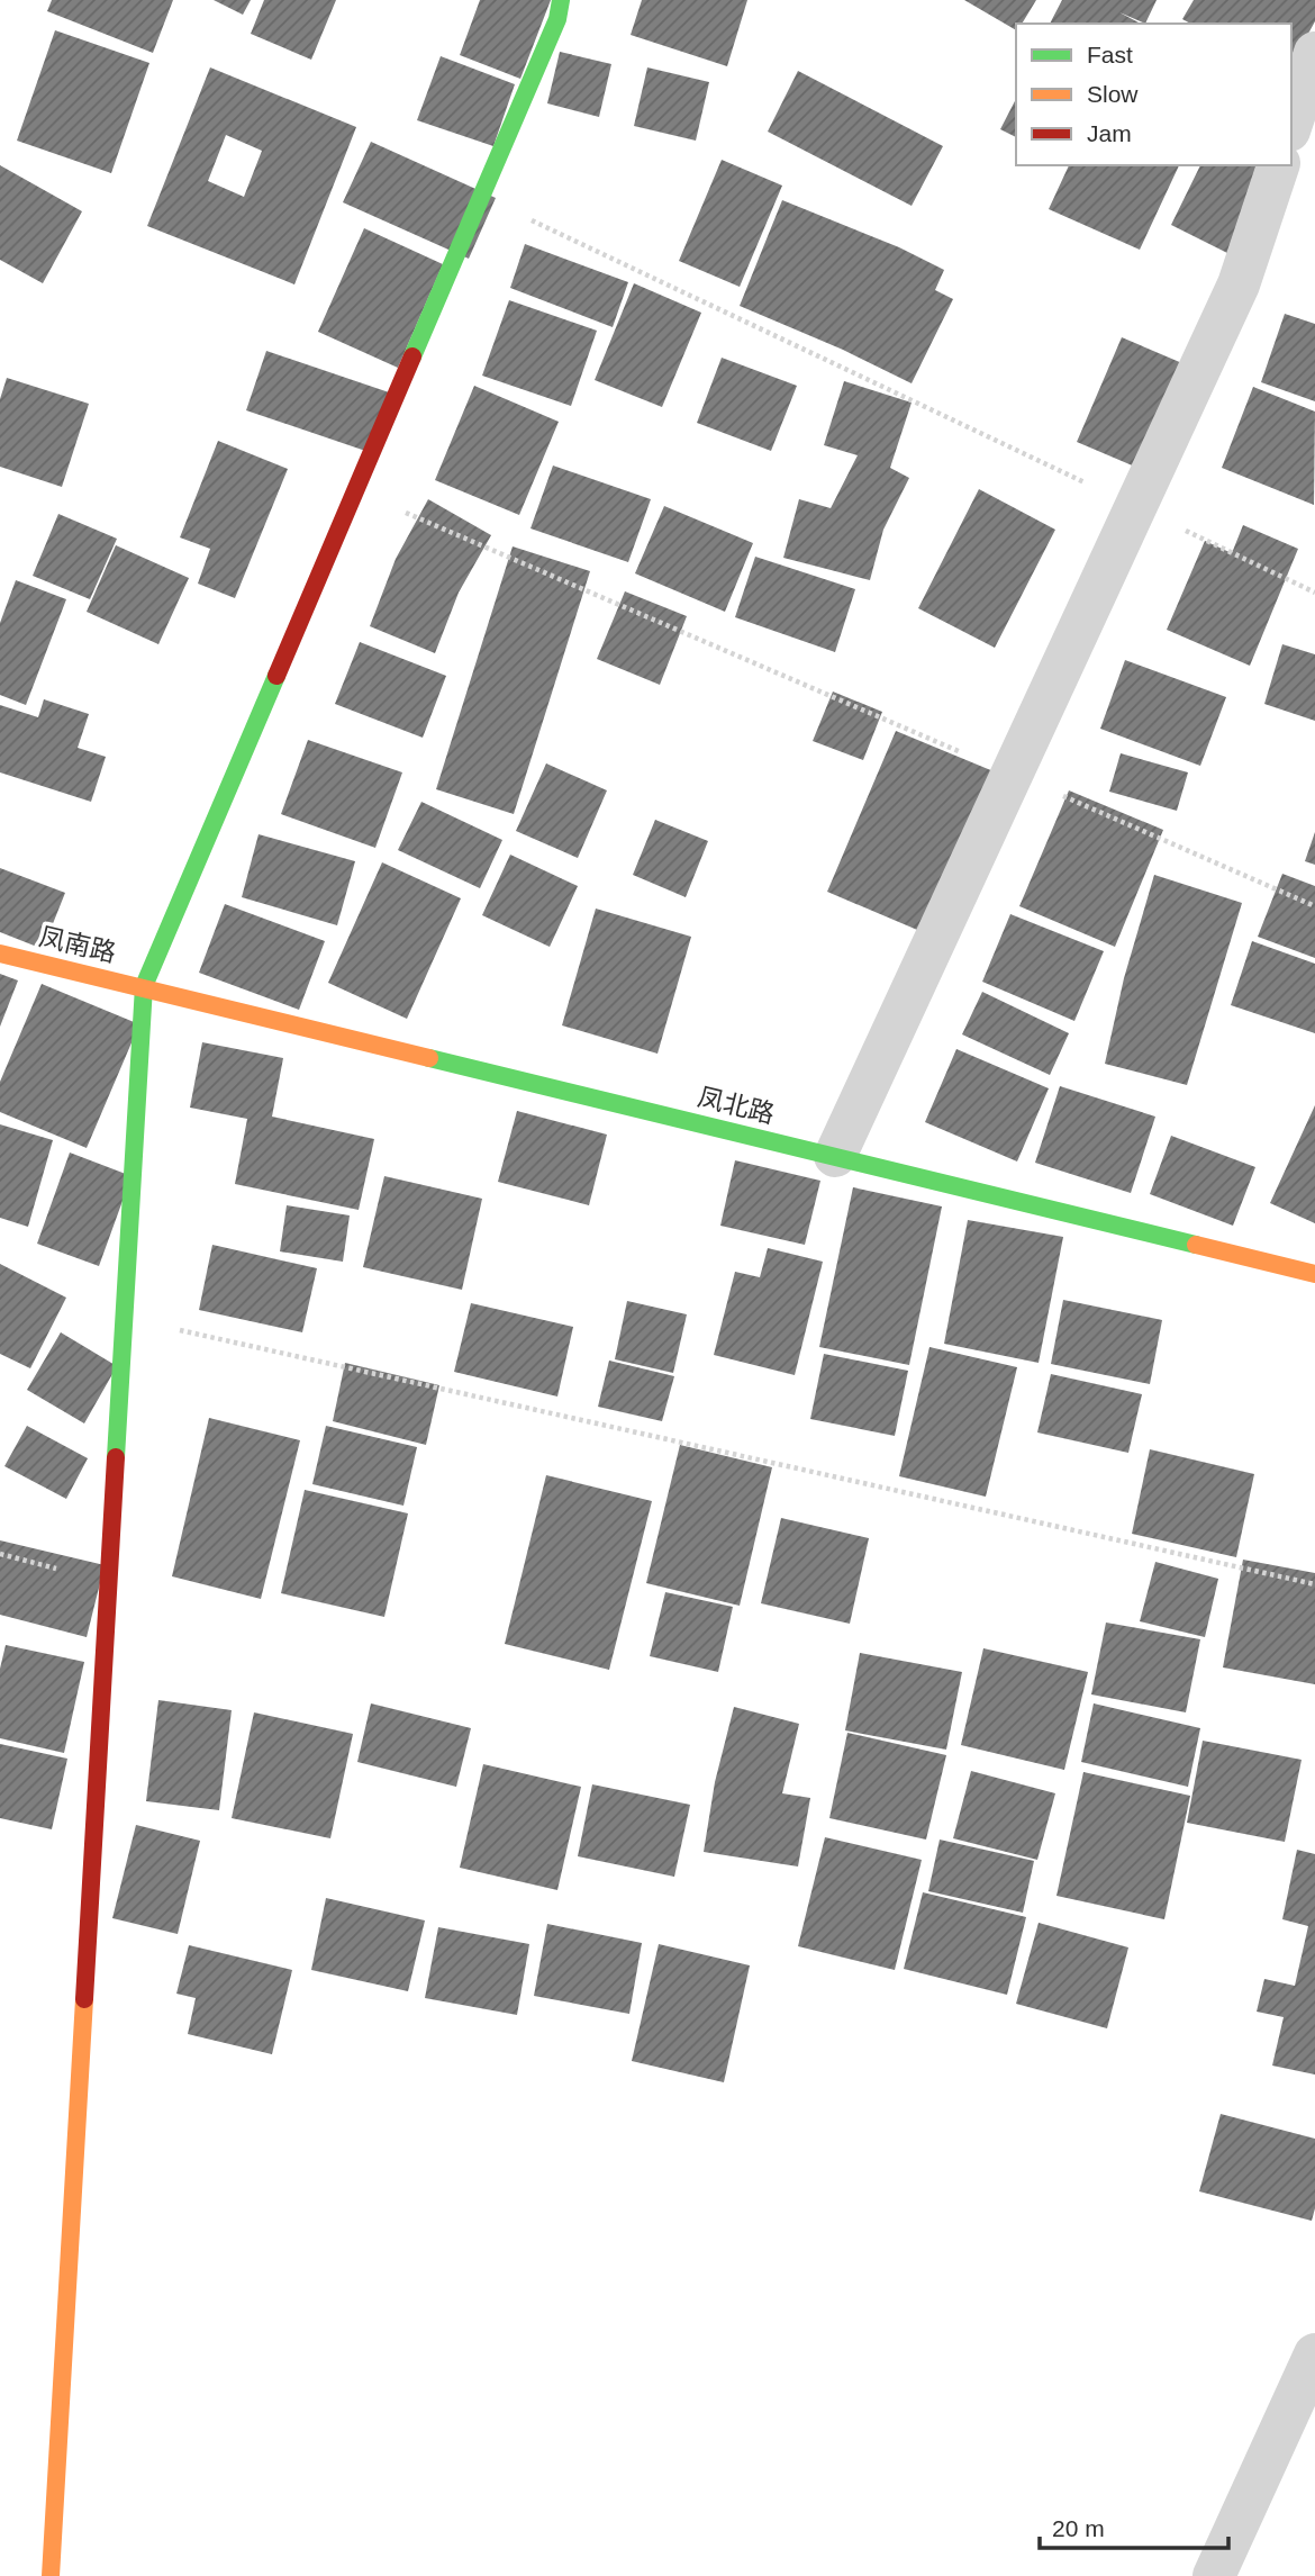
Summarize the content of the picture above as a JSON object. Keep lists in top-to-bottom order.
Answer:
{
  "streets": {
    "street": ["凤南路", "凤北路"]
  },
  "crossings": [
    ["凤南路", "凤北路"]
  ],
  "legend": ["Fast", "Slow", "Jam"],
  "scale_bar": "20 m"
}
